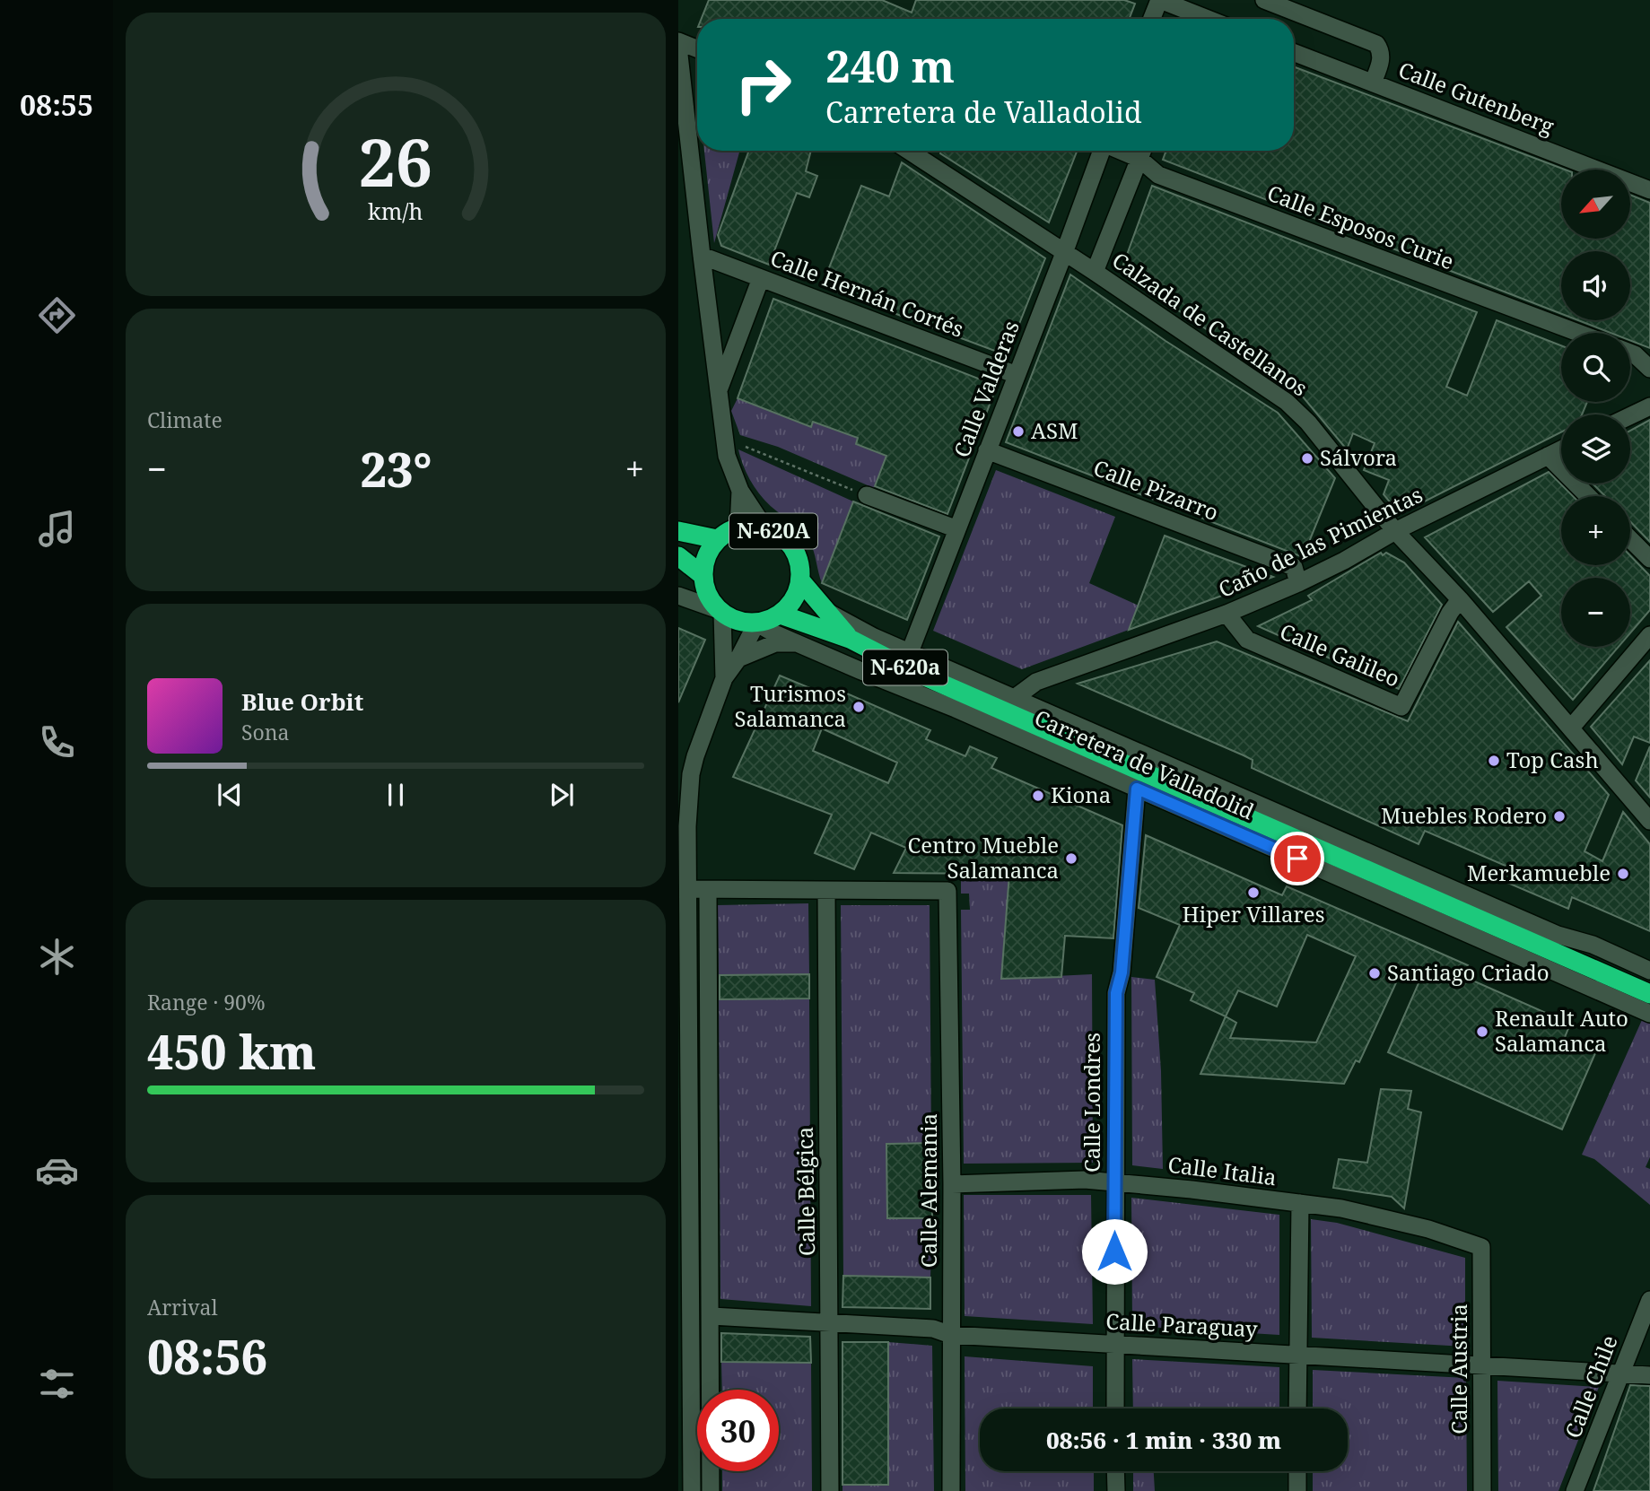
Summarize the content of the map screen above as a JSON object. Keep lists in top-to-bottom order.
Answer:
{
  "streets": {
    "highway": ["N-620A", "N-620a", "Carretera de Valladolid"],
    "street": [
      "Calle Gutenberg",
      "Calle Esposos Curie",
      "Calle Hernán Cortés",
      "Calzada de Castellanos",
      "Calle Valderas",
      "Calle Pizarro",
      "Caño de las Pimientas",
      "Calle Galileo",
      "Calle Londres",
      "Calle Italia",
      "Calle Alemania",
      "Calle Bélgica",
      "Calle Paraguay",
      "Calle Austria",
      "Calle Chile"
    ]
  },
  "crossings": [
    ["Calle Hernán Cortés", "Calle Valderas"],
    ["Calzada de Castellanos", "Calle Valderas"],
    ["Calzada de Castellanos", "Caño de las Pimientas"],
    ["Calzada de Castellanos", "Calle Galileo"],
    ["Calle Valderas", "Calle Pizarro"],
    ["Calle Valderas", "Carretera de Valladolid"],
    ["Calle Pizarro", "Caño de las Pimientas"],
    ["N-620A", "Carretera de Valladolid"],
    ["Caño de las Pimientas", "Calle Galileo"],
    ["Caño de las Pimientas", "Carretera de Valladolid"],
    ["Carretera de Valladolid", "Calle Londres"],
    ["Calle Londres", "Calle Italia"],
    ["Calle Londres", "Calle Paraguay"],
    ["Calle Italia", "Calle Alemania"],
    ["Calle Italia", "Calle Austria"],
    ["Calle Alemania", "Calle Bélgica"],
    ["Calle Alemania", "Calle Paraguay"],
    ["Calle Bélgica", "Calle Paraguay"],
    ["Calle Paraguay", "Calle Austria"],
    ["Calle Paraguay", "Calle Chile"]
  ],
  "places": [
    "ASM",
    "Sálvora",
    "Turismos Salamanca",
    "Top Cash",
    "Kiona",
    "Muebles Rodero",
    "Centro Mueble Salamanca",
    "Merkamueble",
    "Hiper Villares",
    "Santiago Criado",
    "Renault Auto Salamanca"
  ],
  "north": "bottom left",
  "page": {
    "tabs": "08:55",
    "turn": ["240 m", "Carretera de Valladolid"],
    "map_buttons": ["+", "−"],
    "tile": [
      "Climate",
      ["Range · 90%", "450 km"],
      ["Arrival", "08:56"]
    ],
    "heat": ["−", "23°", "+"],
    "song": ["Blue Orbit", "Sona"],
    "limit": "30",
    "trip": "08:56 · 1 min · 330 m",
    "gauge": ["26", "km/h"]
  }
}
